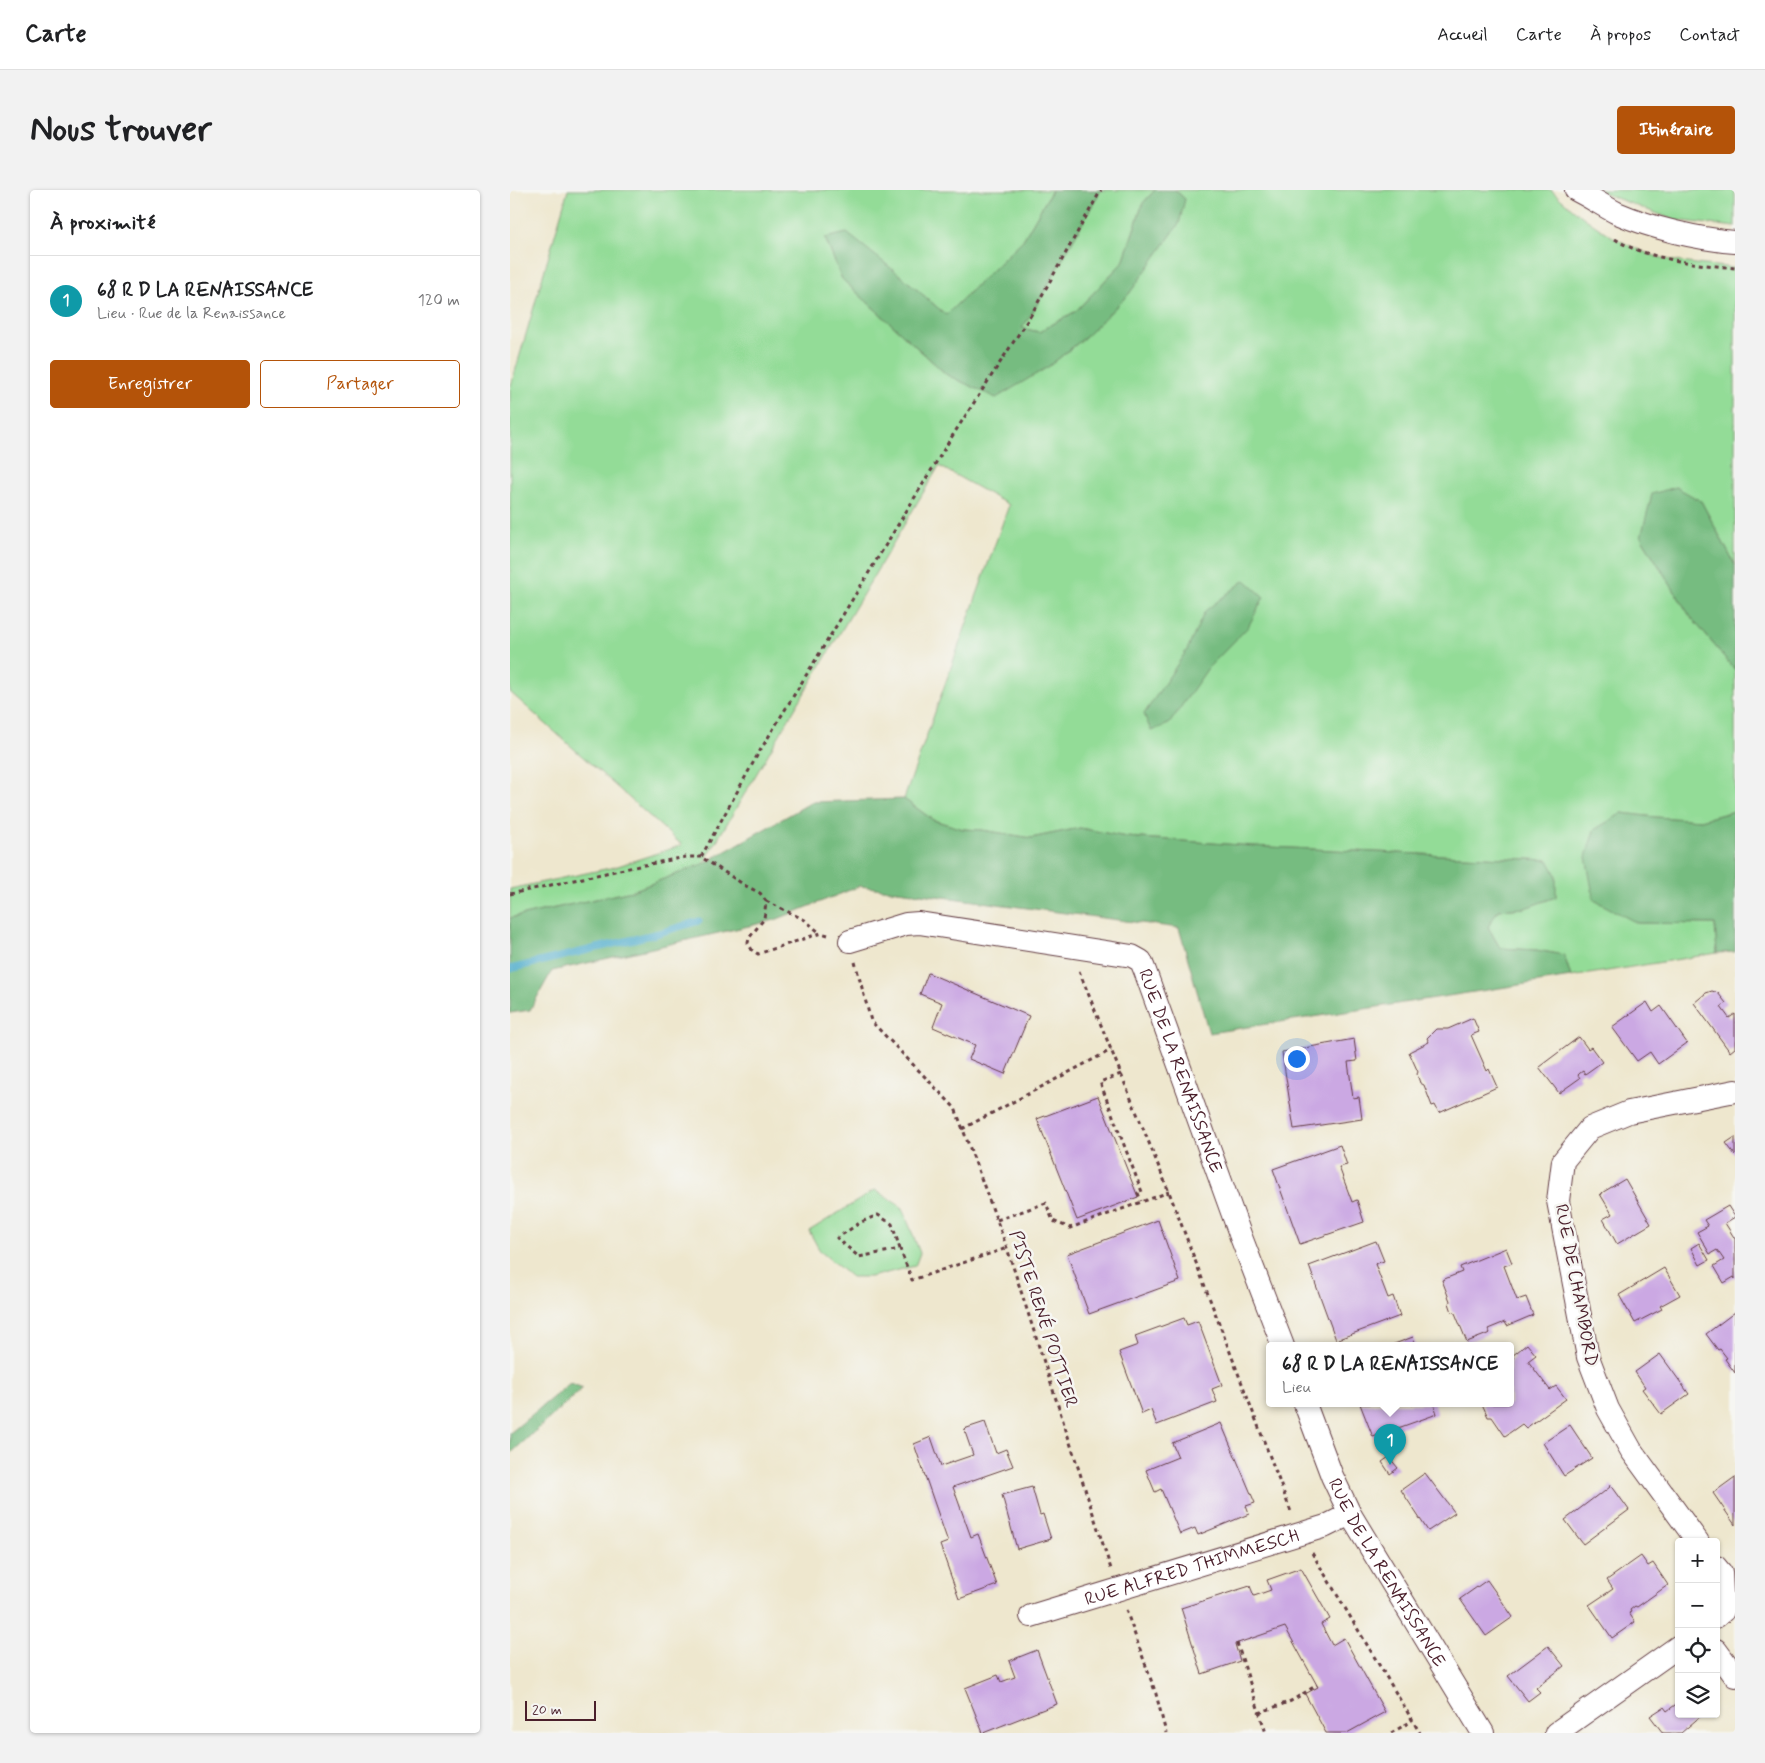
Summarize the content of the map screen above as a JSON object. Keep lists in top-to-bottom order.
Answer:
{
  "streets": {
    "street": ["RUE DE LA RENAISSANCE", "RUE DE CHAMBORD", "RUE ALFRED THIMMESCH"],
    "path": ["PISTE RENÉ POTTIER"]
  },
  "crossings": [
    ["RUE DE LA RENAISSANCE", "PISTE RENÉ POTTIER"],
    ["RUE DE LA RENAISSANCE", "RUE ALFRED THIMMESCH"],
    ["PISTE RENÉ POTTIER", "RUE ALFRED THIMMESCH"]
  ],
  "scale_bar": "20 m",
  "page": {
    "header": "Carte",
    "nav": [
      "Accueil",
      "Carte",
      "À propos",
      "Contact"
    ],
    "buttons": [
      "Itinéraire",
      ["Enregistrer", "Partager"]
    ],
    "title": "Nous trouver",
    "heading": "À proximité",
    "list": [
      {
        "mark": "1",
        "name": "68 R D LA RENAISSANCE",
        "note": "Lieu · Rue de la Renaissance",
        "value": "120 m"
      }
    ],
    "popup": ["68 R D LA RENAISSANCE", "Lieu"],
    "pins": "1",
    "map_buttons": ["+", "−"],
    "scale": "20 m"
  }
}
